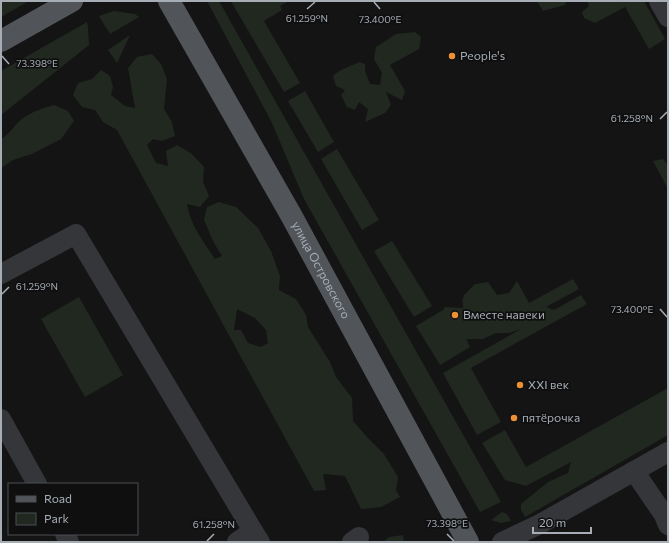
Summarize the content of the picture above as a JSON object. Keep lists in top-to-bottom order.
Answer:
{
  "streets": {
    "main road": ["улица Островского"]
  },
  "places": [
    "People's",
    "Вместе навеки",
    "XXI век",
    "пятёрочка"
  ],
  "legend": ["Road", "Park"],
  "scale_bar": "20 m",
  "coordinates": [
    "61.259°N",
    "73.400°E",
    "73.398°E",
    "61.258°N"
  ]
}
